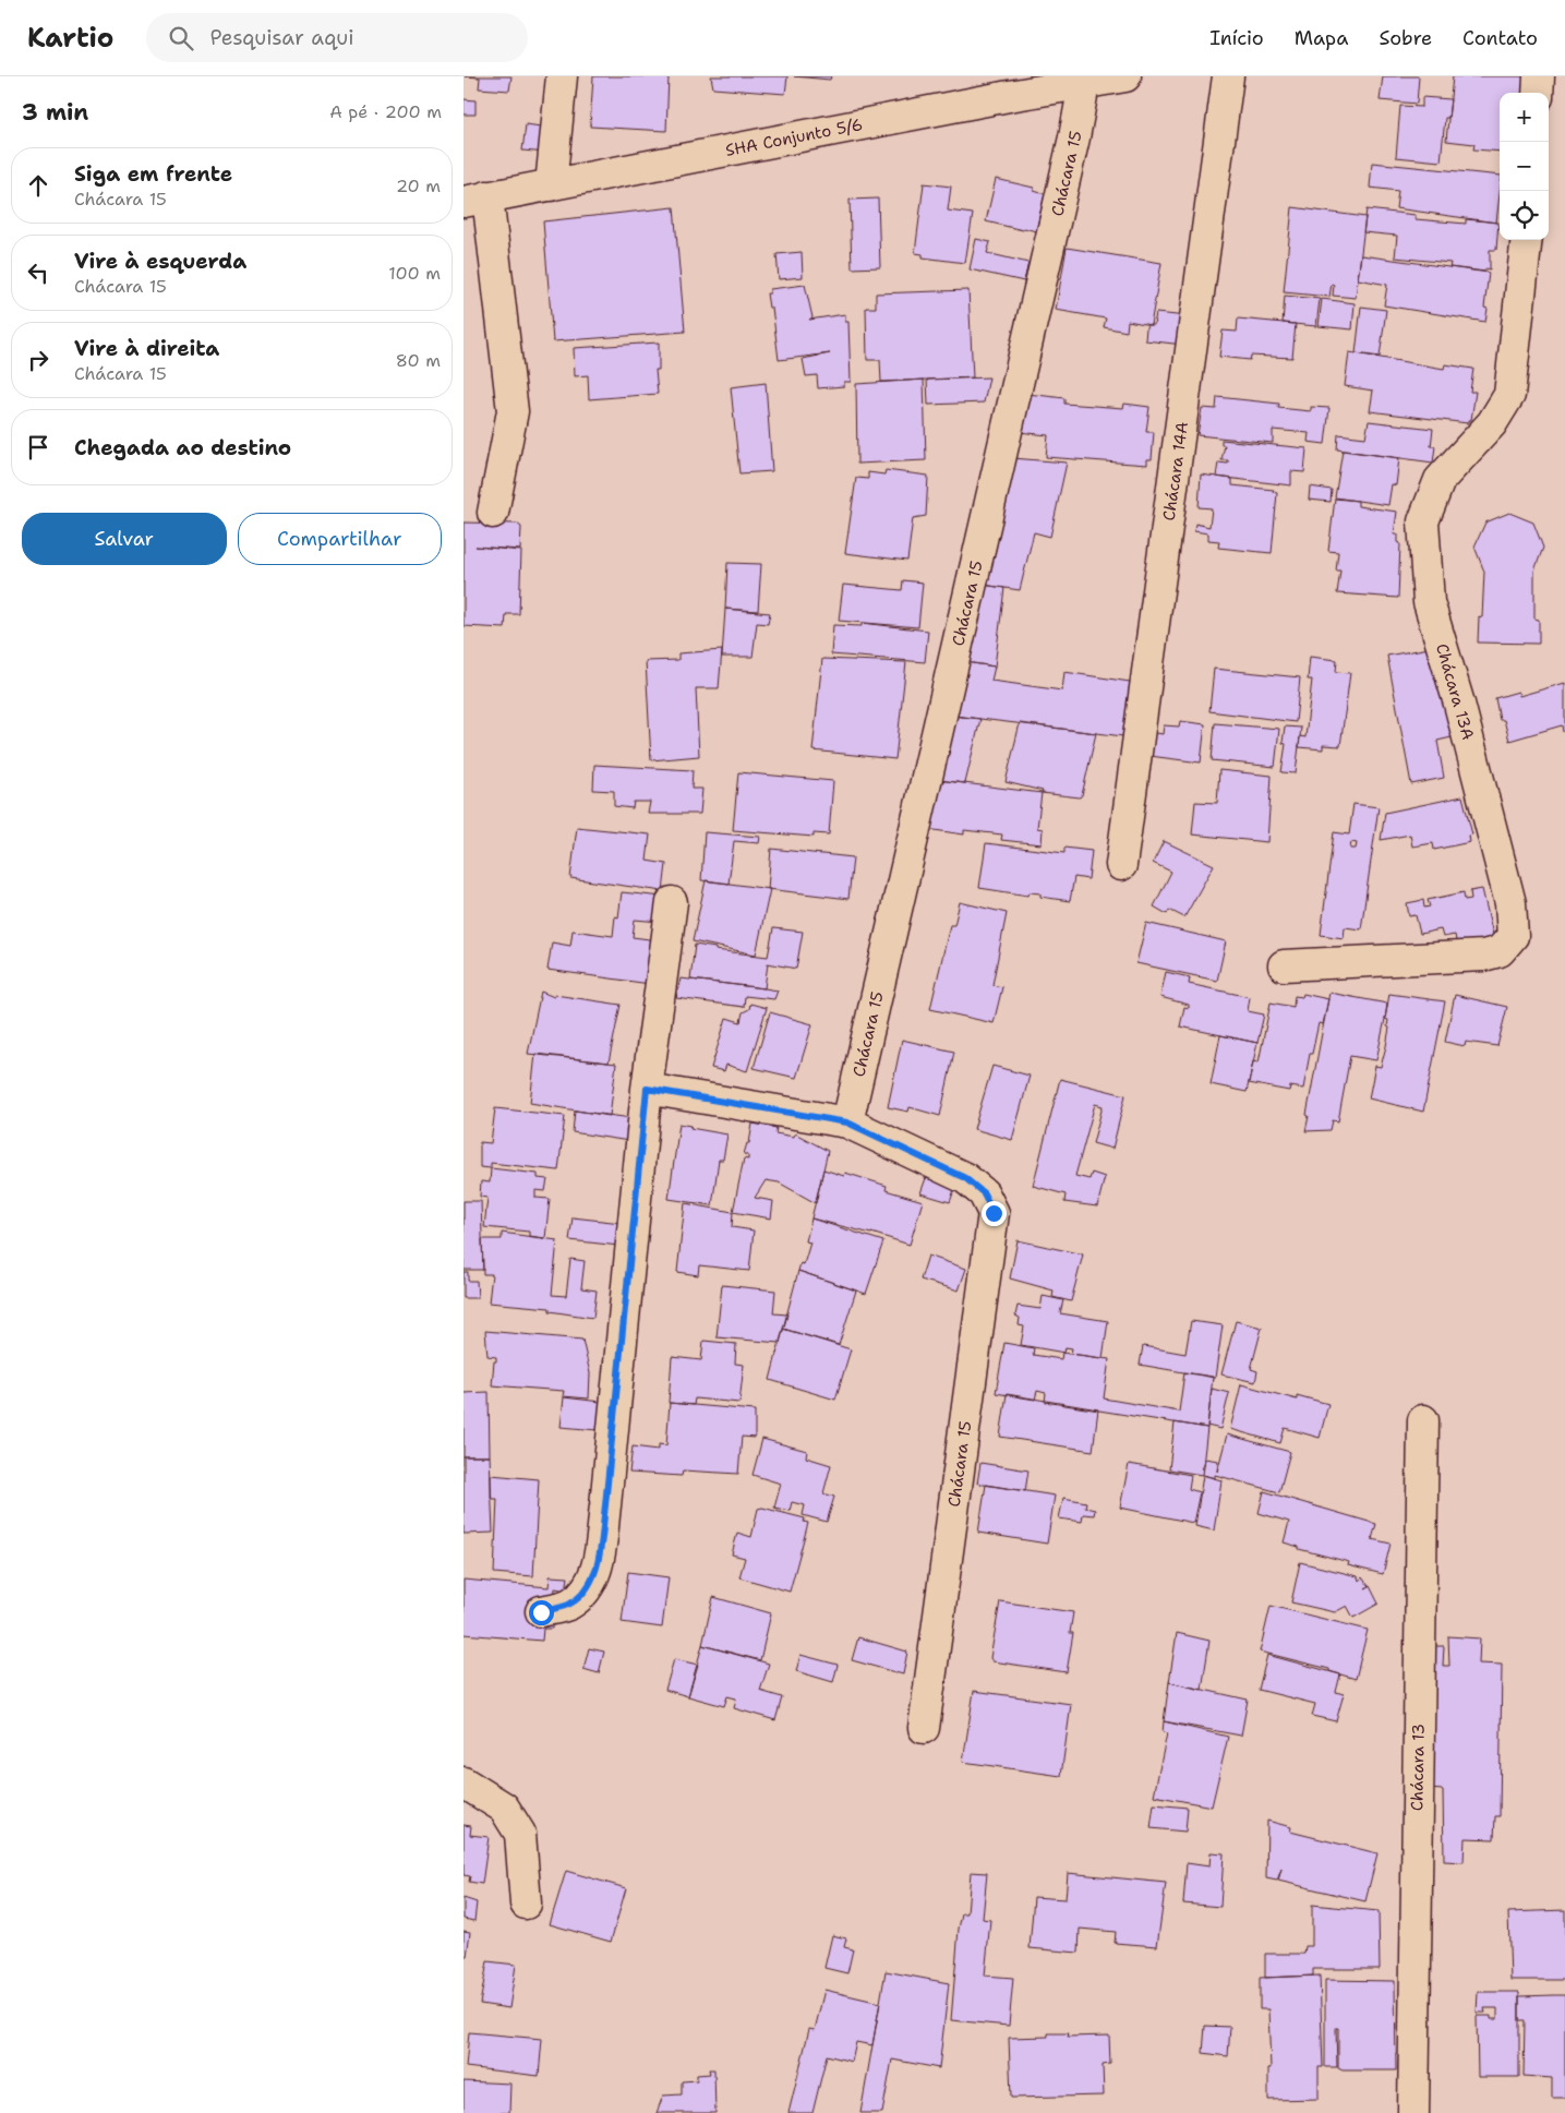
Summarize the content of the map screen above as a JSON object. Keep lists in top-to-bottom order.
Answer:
{
  "streets": {
    "street": [
      "SHA Conjunto 5/6",
      "Chácara 15",
      "Chácara 14A",
      "Chácara 13A",
      "Chácara 13"
    ]
  },
  "crossings": [
    ["SHA Conjunto 5/6", "Chácara 15"]
  ],
  "page": {
    "header": "Kartio",
    "search": "Pesquisar aqui",
    "nav": [
      "Início",
      "Mapa",
      "Sobre",
      "Contato"
    ],
    "heading": ["3 min", "A pé · 200 m"],
    "map_buttons": ["+", "−"],
    "list": [
      ["Siga em frente", "Chácara 15", "20 m"],
      ["Vire à esquerda", "Chácara 15", "100 m"],
      ["Vire à direita", "Chácara 15", "80 m"],
      "Chegada ao destino"
    ],
    "buttons": ["Salvar", "Compartilhar"]
  }
}
